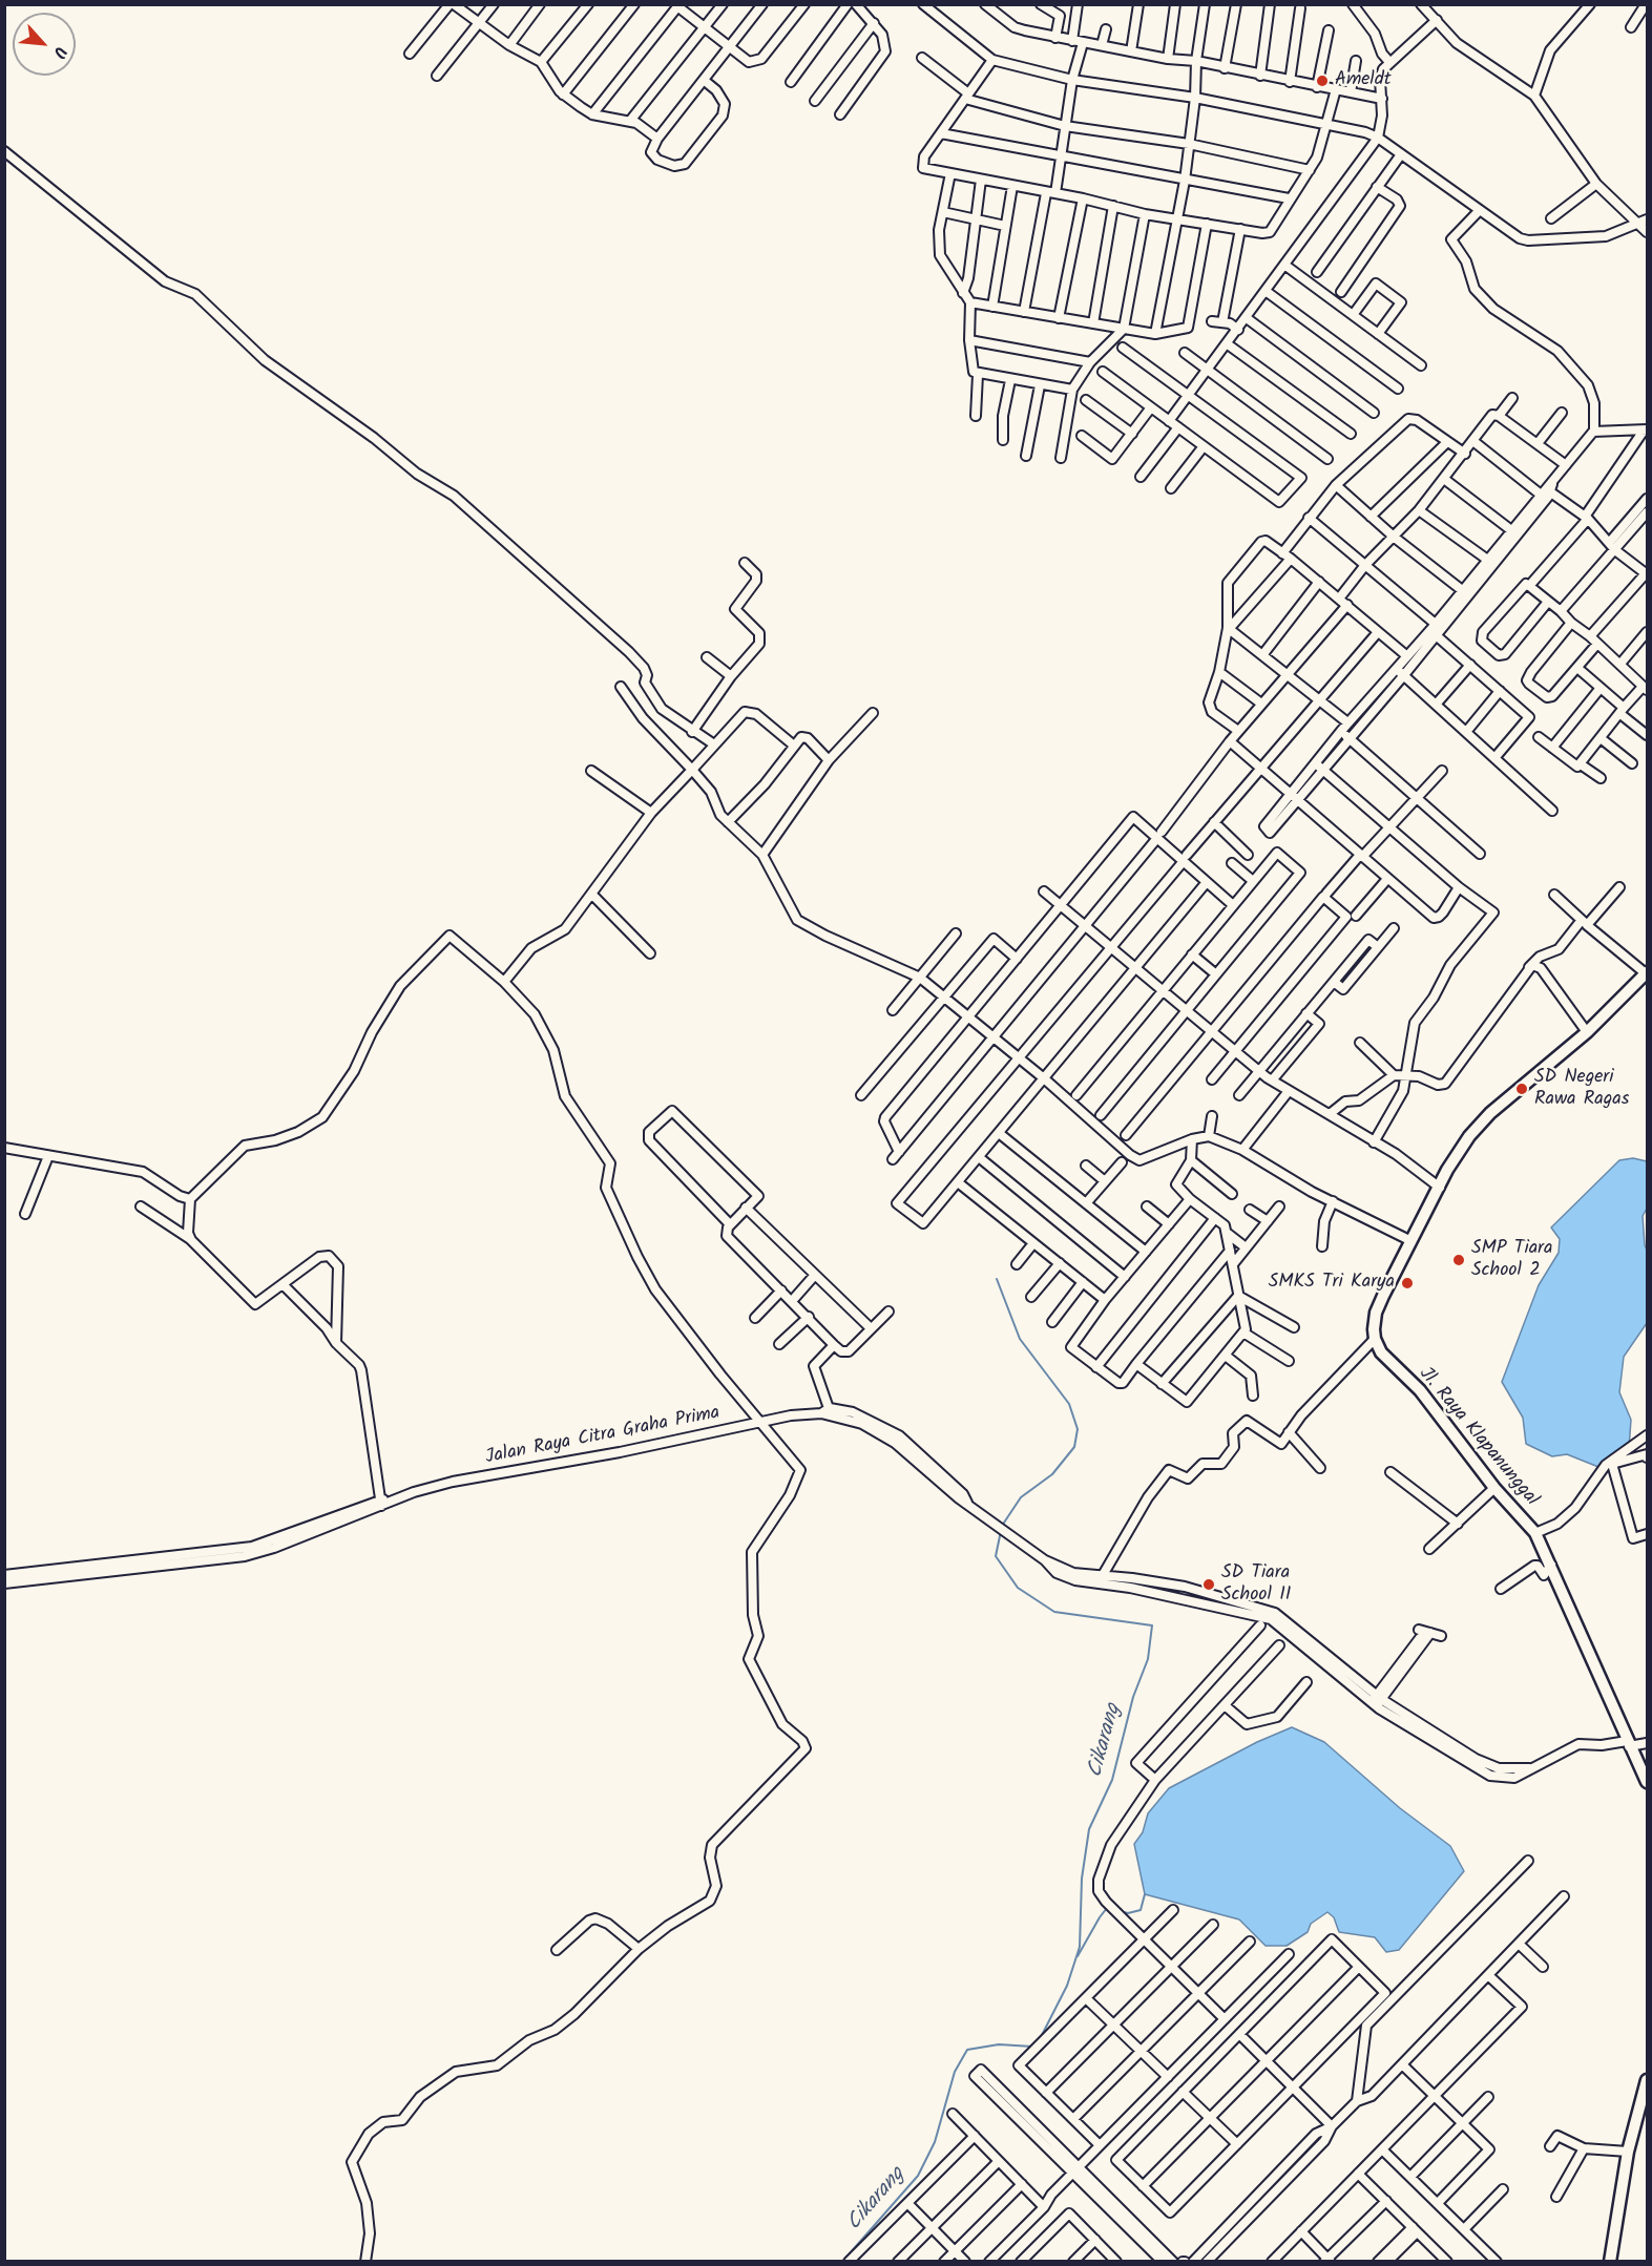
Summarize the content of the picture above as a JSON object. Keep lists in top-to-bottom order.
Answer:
{
  "streets": {
    "street": ["Jalan Raya Citra Graha Prima", "Jl. Raya Klapanunggal"]
  },
  "water": ["Cikarang"],
  "places": [
    "Ameldt",
    "SD Negeri Rawa Ragas",
    "SMP Tiara School 2",
    "SMKS Tri Karya",
    "SD Tiara School II"
  ],
  "north": "bottom right"
}
